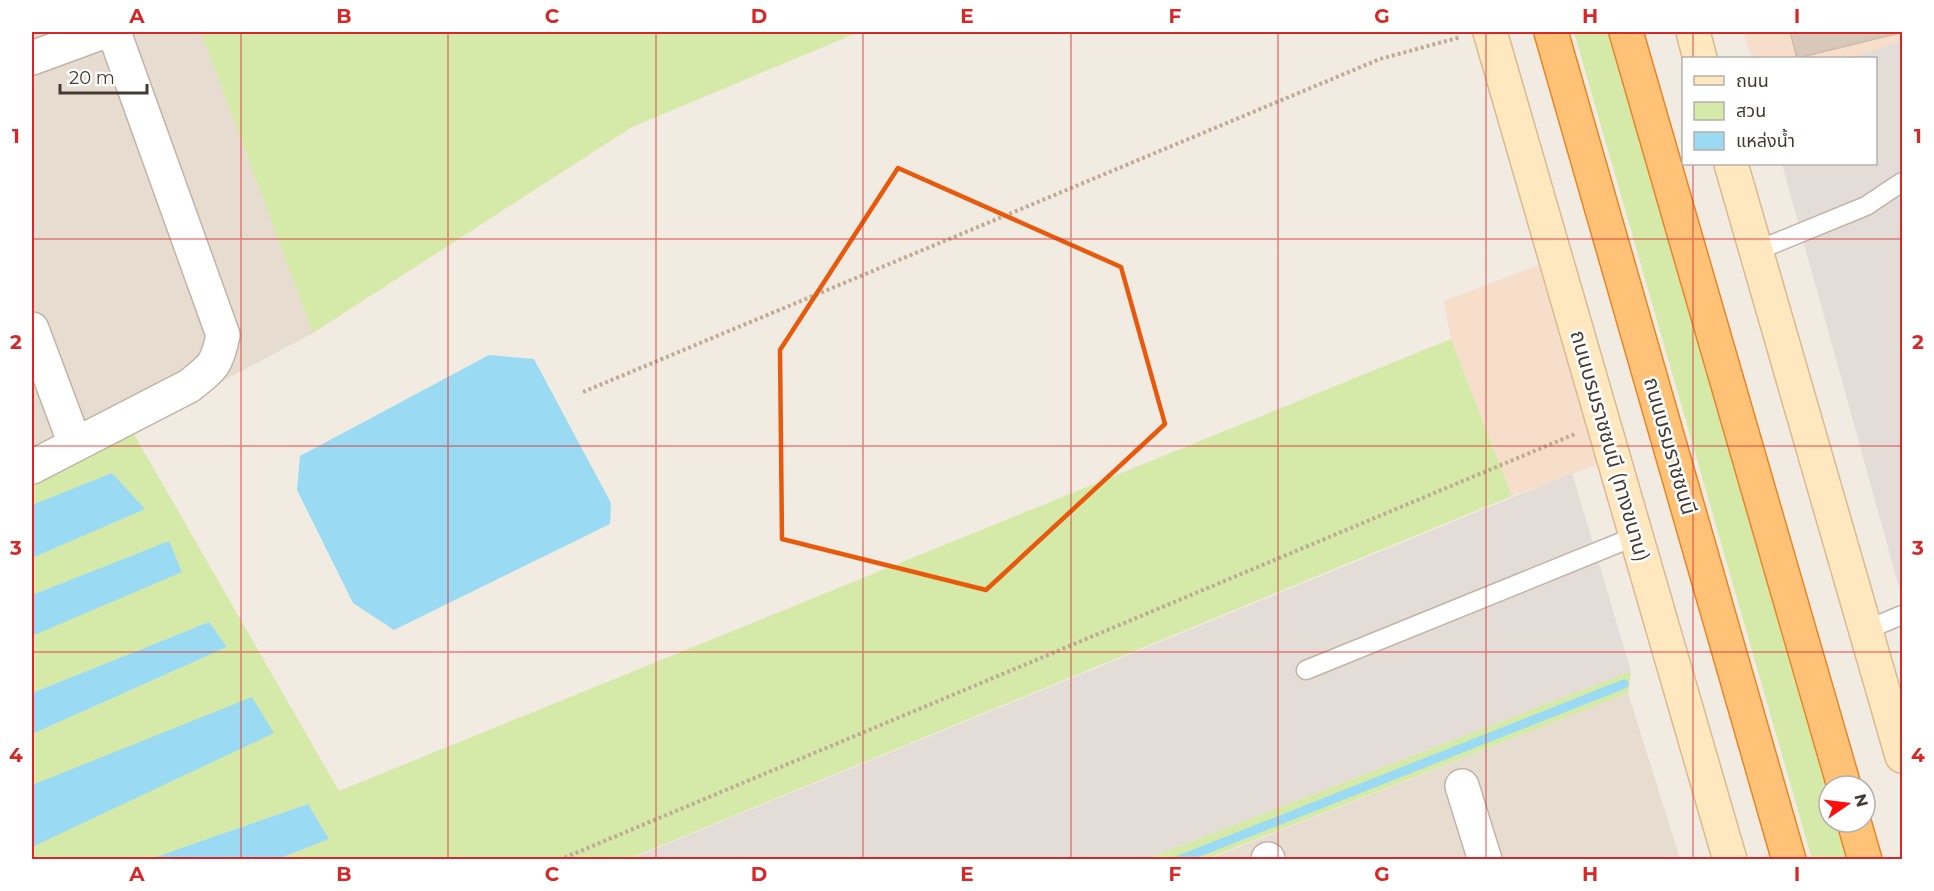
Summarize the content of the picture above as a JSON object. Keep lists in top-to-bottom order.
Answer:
{
  "streets": {
    "highway": ["ถนนบรมราชชนนี"],
    "main road": ["ถนนบรมราชชนนี (ทางขนาน)"]
  },
  "legend": ["ถนน", "สวน", "แหล่งน้ำ"],
  "scale_bar": "20 m",
  "north": "right",
  "grid": {
    "columns": [
      "A",
      "B",
      "C",
      "D",
      "E",
      "F",
      "G",
      "H",
      "I"
    ],
    "rows": [
      "1",
      "2",
      "3",
      "4"
    ]
  }
}
